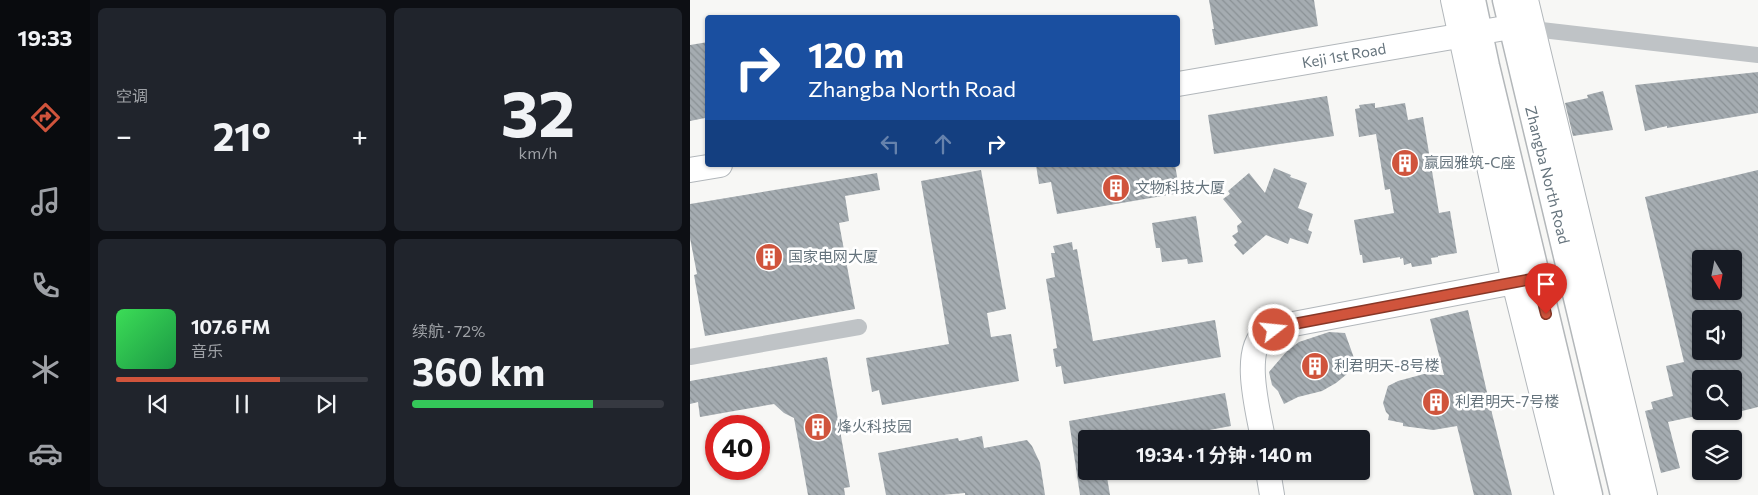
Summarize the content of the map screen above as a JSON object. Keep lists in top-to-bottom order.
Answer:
{
  "streets": {
    "main road": ["Keji 1st Road", "Zhangba North Road"]
  },
  "crossings": [
    ["Keji 1st Road", "Zhangba North Road"]
  ],
  "places": {
    "building": [
      "赢园雅筑-C座",
      "文物科技大厦",
      "国家电网大厦",
      "利君明天-8号楼",
      "利君明天-7号楼",
      "烽火科技园"
    ]
  },
  "north": "bottom",
  "page": {
    "tabs": "19:33",
    "tile": [
      "空调",
      ["32", "km/h"],
      ["续航 · 72%", "360 km"]
    ],
    "turn": ["120 m", "Zhangba North Road"],
    "heat": ["−", "21°", "+"],
    "song": ["107.6 FM", "音乐"],
    "limit": "40",
    "trip": "19:34 · 1 分钟 · 140 m"
  }
}
